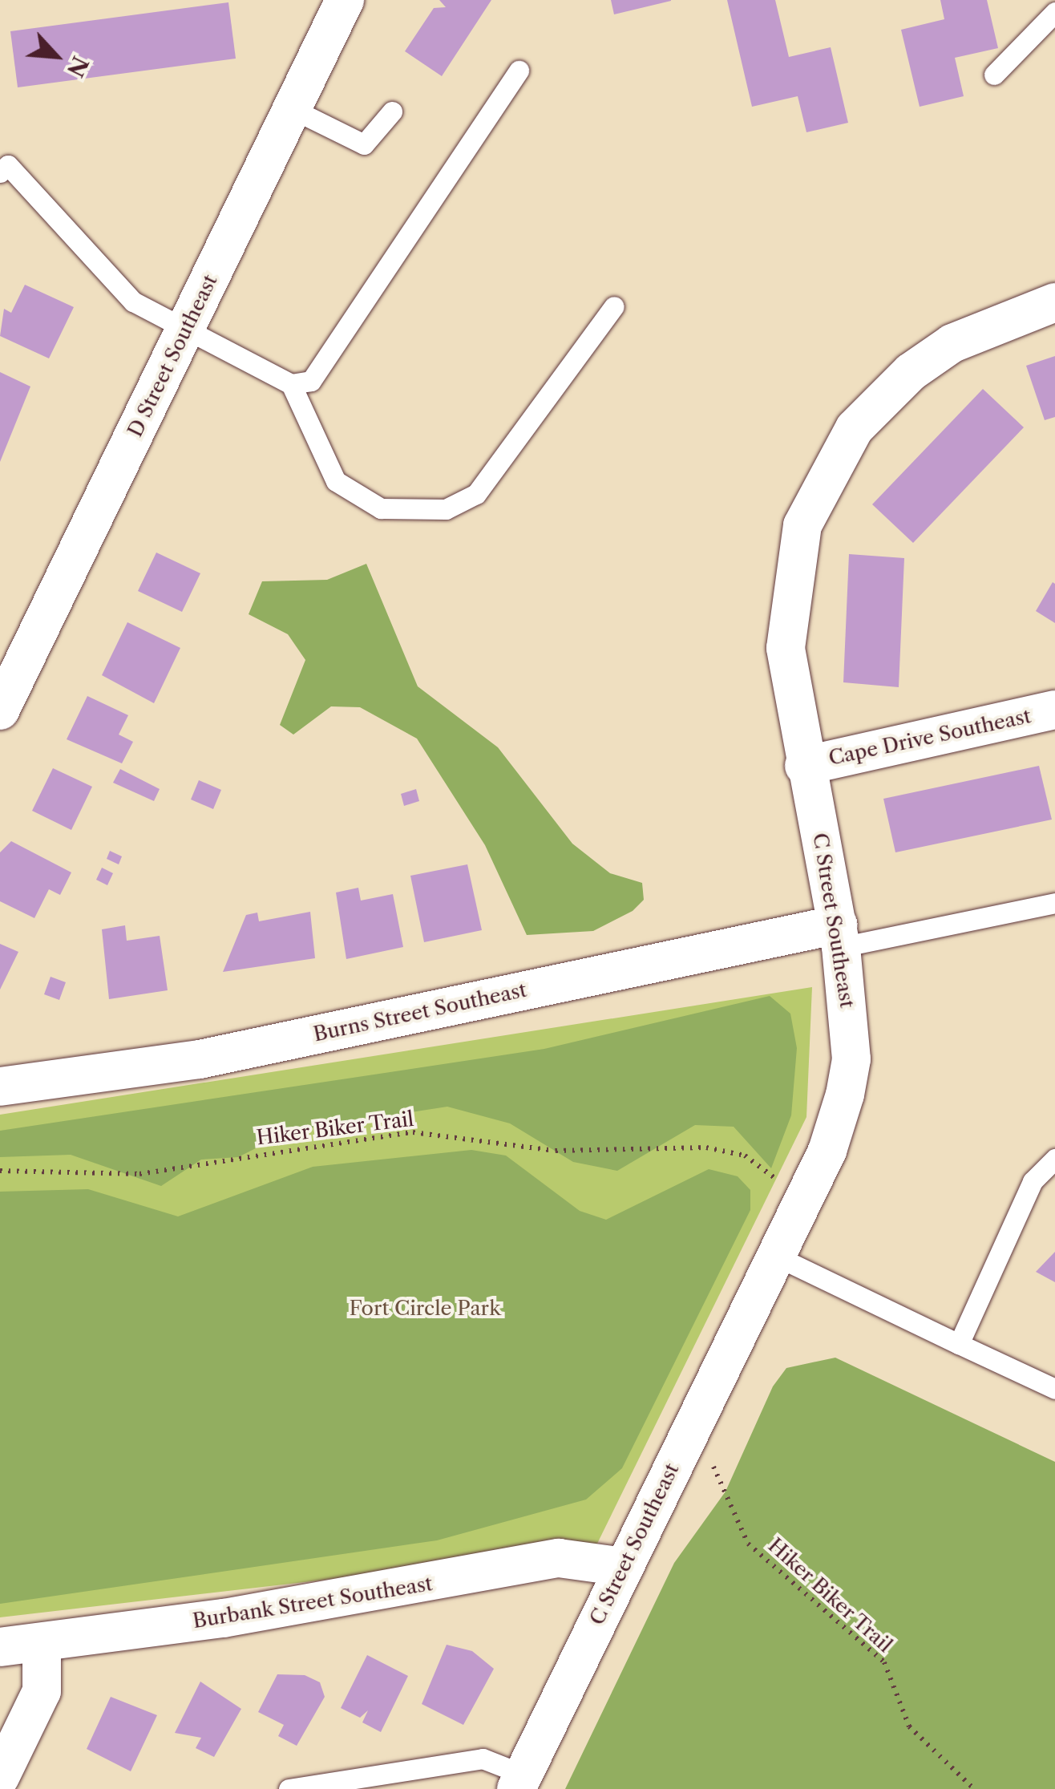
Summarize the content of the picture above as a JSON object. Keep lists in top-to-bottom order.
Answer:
{
  "streets": {
    "street": [
      "D Street Southeast",
      "Cape Drive Southeast",
      "C Street Southeast",
      "Burns Street Southeast",
      "Burbank Street Southeast"
    ],
    "path": ["Hiker Biker Trail"]
  },
  "crossings": [
    ["Cape Drive Southeast", "C Street Southeast"],
    ["C Street Southeast", "Burns Street Southeast"],
    ["C Street Southeast", "Hiker Biker Trail"],
    ["C Street Southeast", "Burbank Street Southeast"]
  ],
  "parks": ["Fort Circle Park"],
  "north": "bottom right"
}
